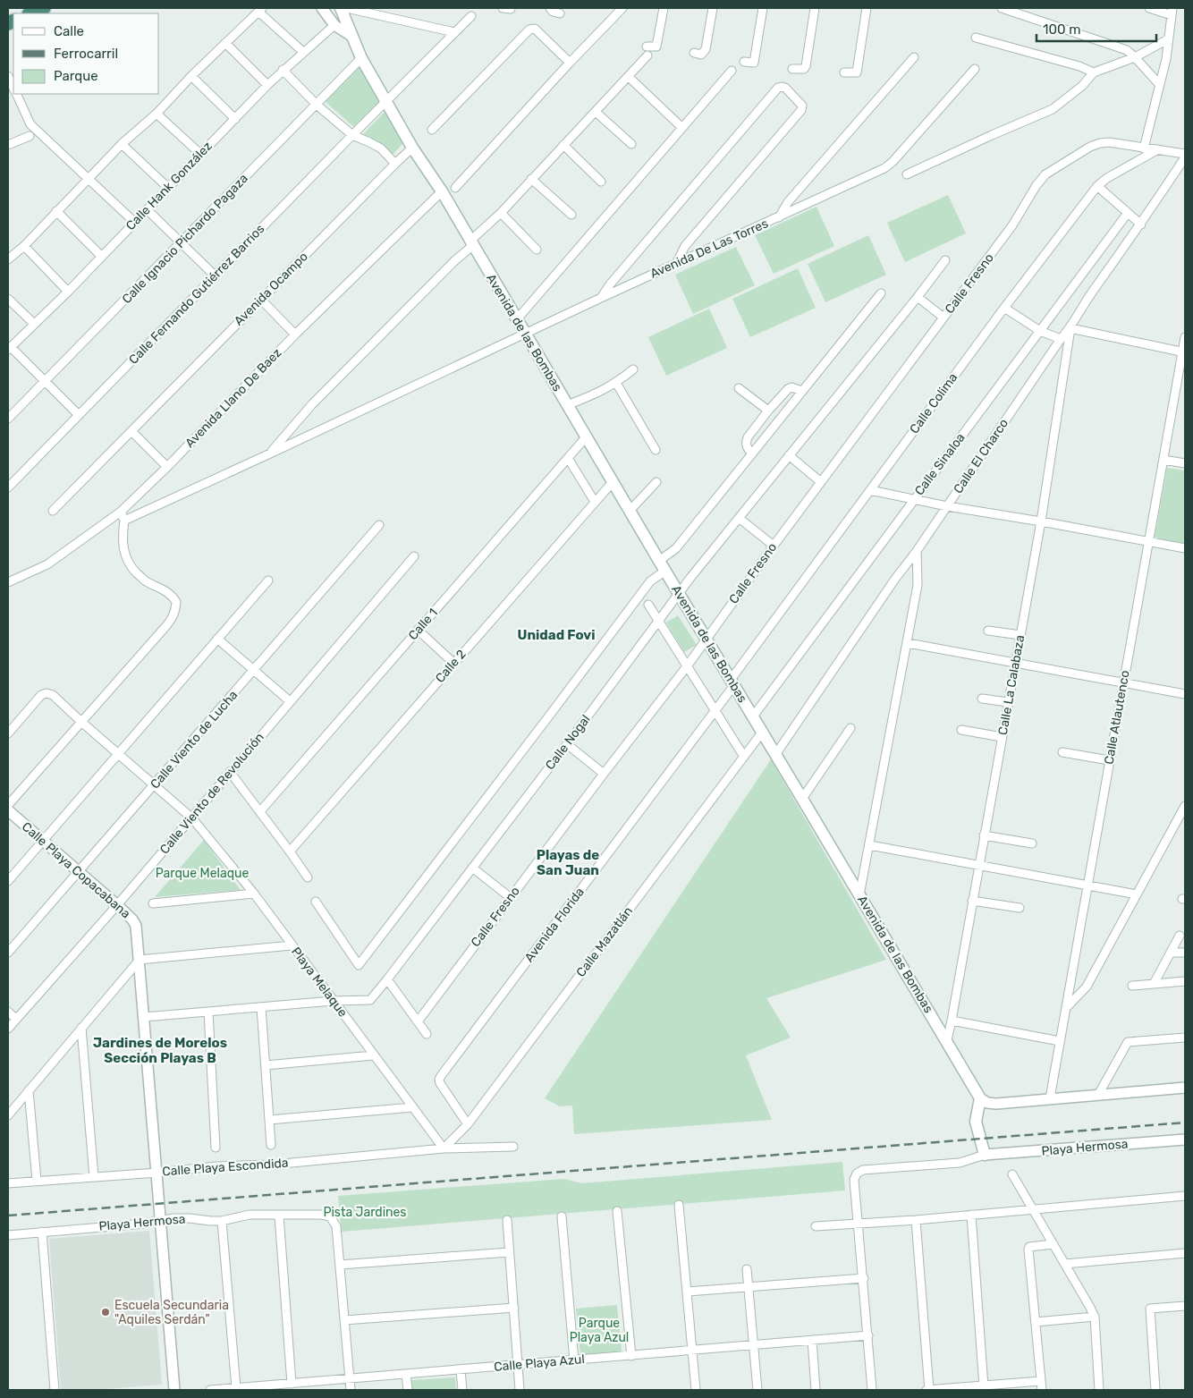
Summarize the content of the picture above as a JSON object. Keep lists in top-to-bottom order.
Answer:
{
  "streets": {
    "main road": ["Avenida de las Bombas"],
    "street": [
      "Calle Hank González",
      "Calle Ignacio Pichardo Pagaza",
      "Avenida De Las Torres",
      "Calle Fresno",
      "Avenida Ocampo",
      "Calle Fernando Gutiérrez Barrios",
      "Avenida Llano De Baez",
      "Calle Colima",
      "Calle El Charco",
      "Calle Sinaloa",
      "Calle 1",
      "Calle 2",
      "Calle La Calabaza",
      "Calle Atlautenco",
      "Calle Viento de Lucha",
      "Calle Nogal",
      "Calle Viento de Revolución",
      "Calle Playa Copacabana",
      "Avenida Florida",
      "Calle Mazatlán",
      "Playa Melaque",
      "Playa Hermosa",
      "Calle Playa Escondida",
      "Calle Playa Azul"
    ]
  },
  "crossings": [
    ["Calle Ignacio Pichardo Pagaza", "Avenida de las Bombas"],
    ["Avenida De Las Torres", "Avenida de las Bombas"],
    ["Calle Fresno", "Avenida de las Bombas"],
    ["Avenida Ocampo", "Avenida de las Bombas"],
    ["Calle Fernando Gutiérrez Barrios", "Avenida de las Bombas"],
    ["Avenida de las Bombas", "Avenida Llano De Baez"],
    ["Avenida de las Bombas", "Calle Colima"],
    ["Avenida de las Bombas", "Calle El Charco"],
    ["Avenida de las Bombas", "Calle Sinaloa"],
    ["Avenida de las Bombas", "Calle 1"],
    ["Avenida de las Bombas", "Calle 2"],
    ["Avenida de las Bombas", "Calle La Calabaza"],
    ["Avenida de las Bombas", "Calle Nogal"],
    ["Avenida de las Bombas", "Avenida Florida"],
    ["Avenida de las Bombas", "Calle Mazatlán"],
    ["Calle Colima", "Avenida Florida"],
    ["Calle El Charco", "Calle La Calabaza"],
    ["Calle Viento de Lucha", "Calle Playa Copacabana"],
    ["Calle Viento de Lucha", "Playa Melaque"],
    ["Calle Nogal", "Calle Playa Copacabana"],
    ["Calle Nogal", "Playa Melaque"],
    ["Calle Viento de Revolución", "Calle Playa Copacabana"],
    ["Calle Viento de Revolución", "Playa Melaque"],
    ["Calle Playa Copacabana", "Playa Hermosa"],
    ["Calle Playa Copacabana", "Calle Playa Escondida"],
    ["Avenida Florida", "Calle Mazatlán"],
    ["Calle Mazatlán", "Playa Melaque"],
    ["Calle Mazatlán", "Calle Playa Escondida"],
    ["Playa Melaque", "Calle Playa Escondida"]
  ],
  "districts": ["Unidad Fovi", "Playas de San Juan", "Jardines de Morelos Sección Playas B"],
  "parks": ["Parque Melaque", "Pista Jardines", "Parque Playa Azul"],
  "places": ["Escuela Secundaria \"Aquiles Serdán\""],
  "legend": ["Calle", "Ferrocarril", "Parque"],
  "scale_bar": "100 m"
}
